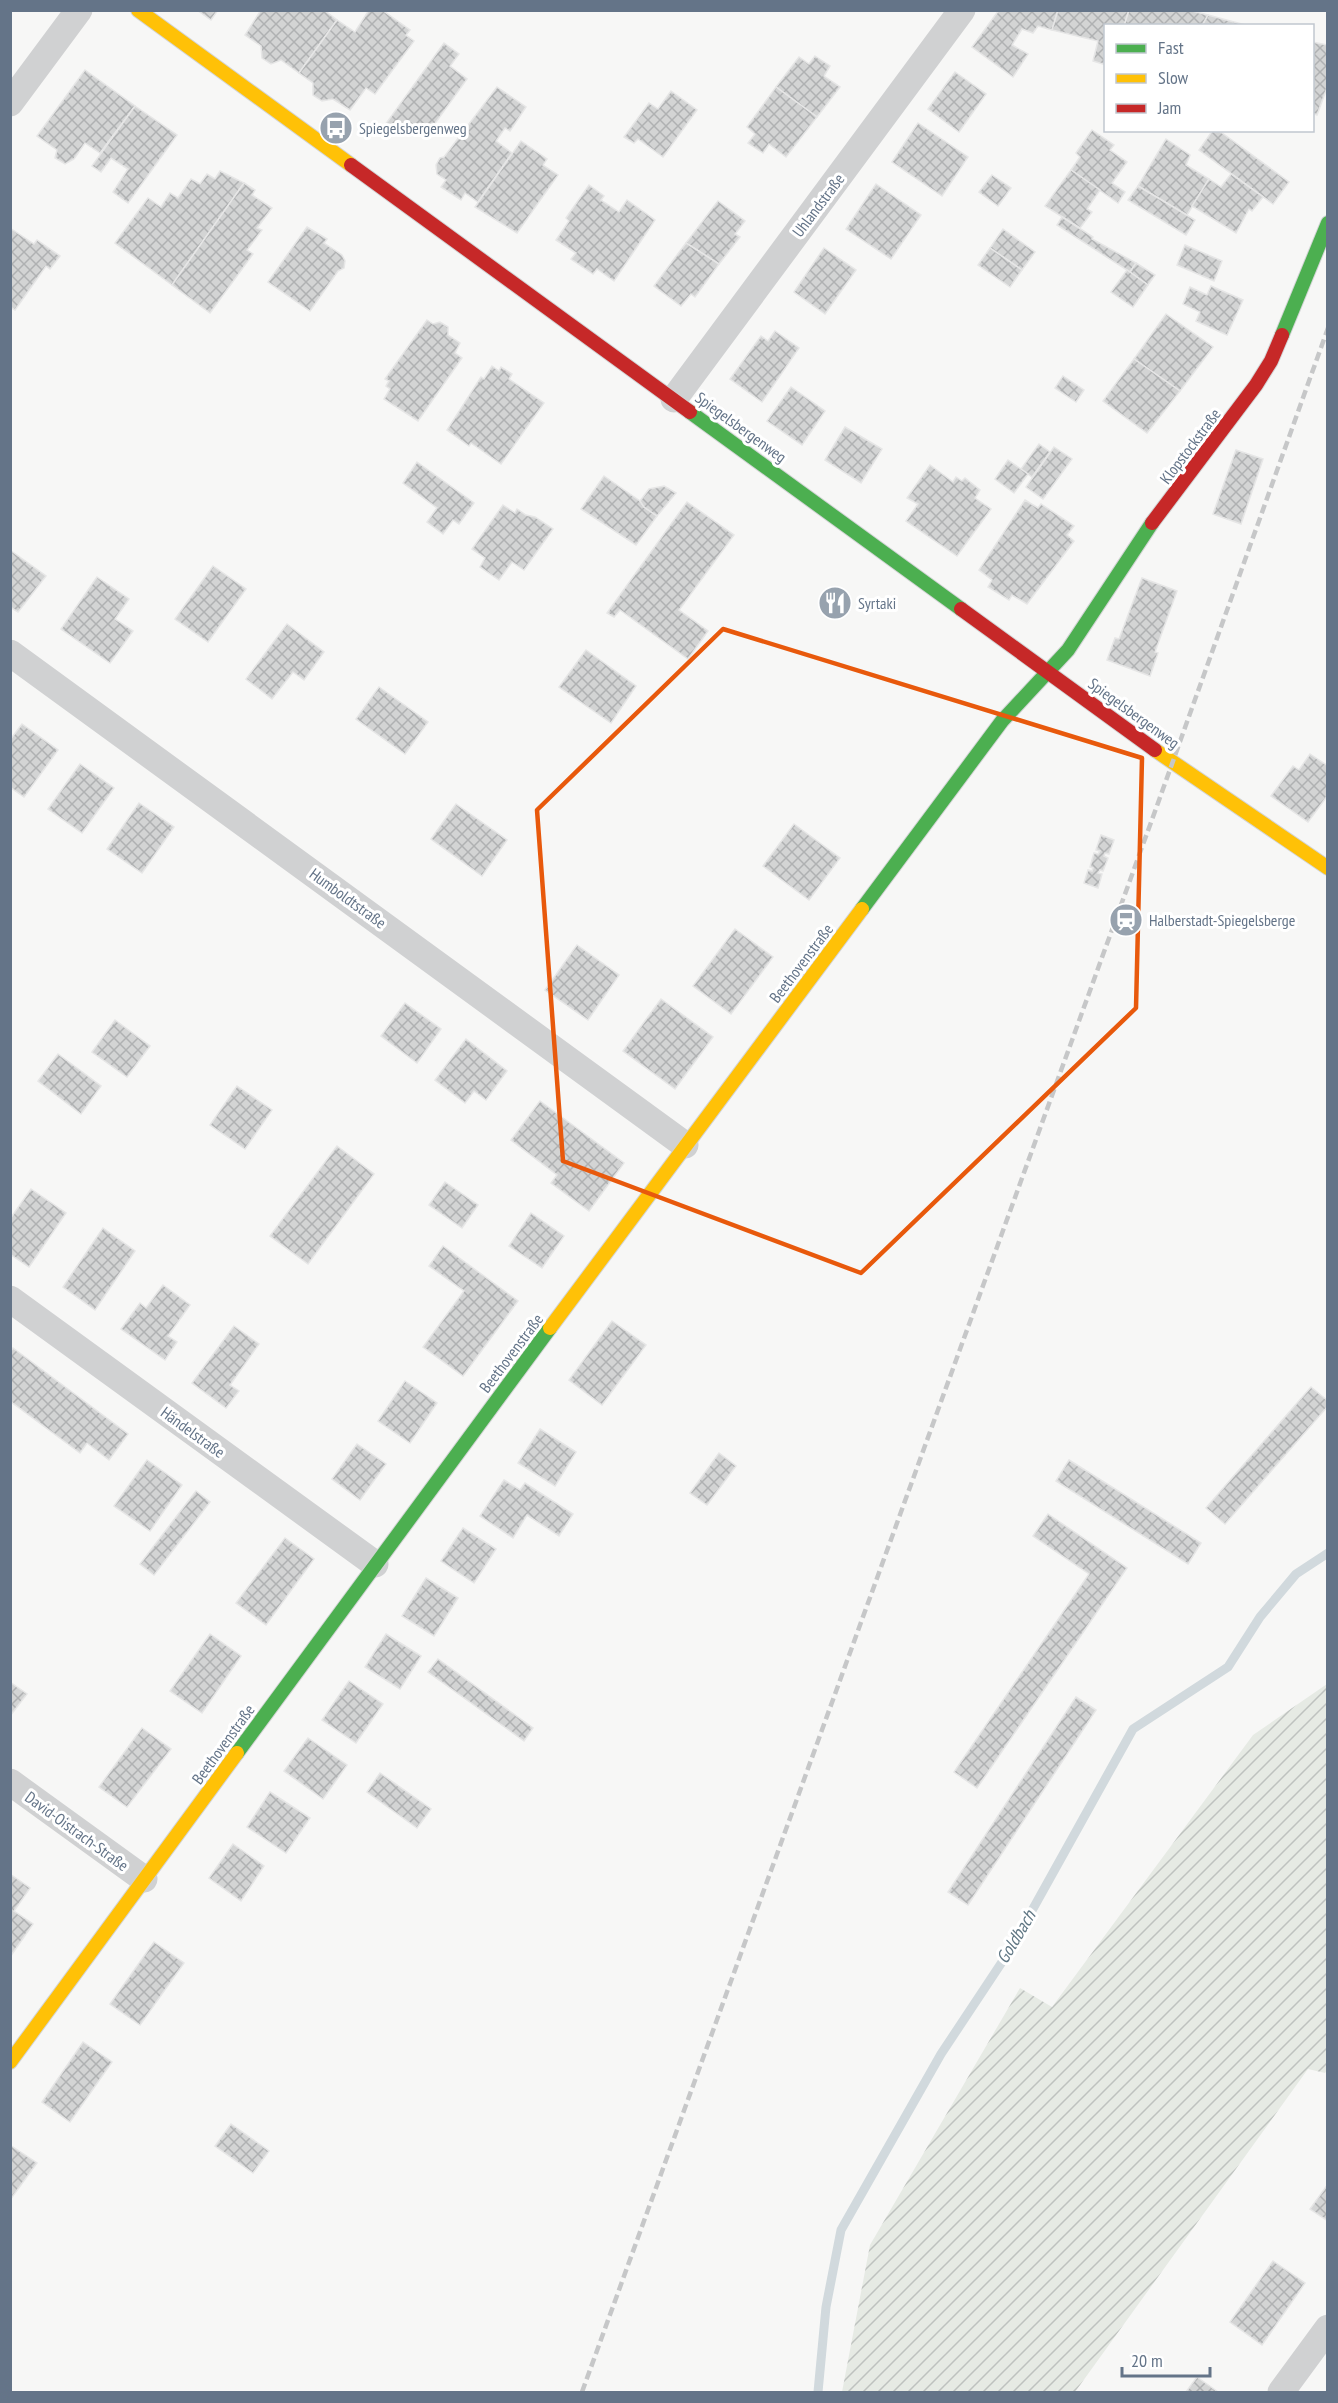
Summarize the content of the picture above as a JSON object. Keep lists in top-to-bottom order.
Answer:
{
  "streets": {
    "street": [
      "Uhlandstraße",
      "Spiegelsbergenweg",
      "Klopstockstraße",
      "Humboldtstraße",
      "Beethovenstraße",
      "Händelstraße",
      "David-Oistrach-Straße"
    ]
  },
  "crossings": [
    ["Uhlandstraße", "Spiegelsbergenweg"],
    ["Spiegelsbergenweg", "Klopstockstraße"],
    ["Spiegelsbergenweg", "Beethovenstraße"],
    ["Klopstockstraße", "Beethovenstraße"],
    ["Humboldtstraße", "Beethovenstraße"],
    ["Beethovenstraße", "Händelstraße"],
    ["Beethovenstraße", "David-Oistrach-Straße"]
  ],
  "water": ["Goldbach"],
  "places": {
    "bus stop": ["Spiegelsbergenweg"],
    "restaurant": ["Syrtaki"],
    "station": ["Halberstadt-Spiegelsberge"]
  },
  "legend": ["Fast", "Slow", "Jam"],
  "scale_bar": "20 m"
}
